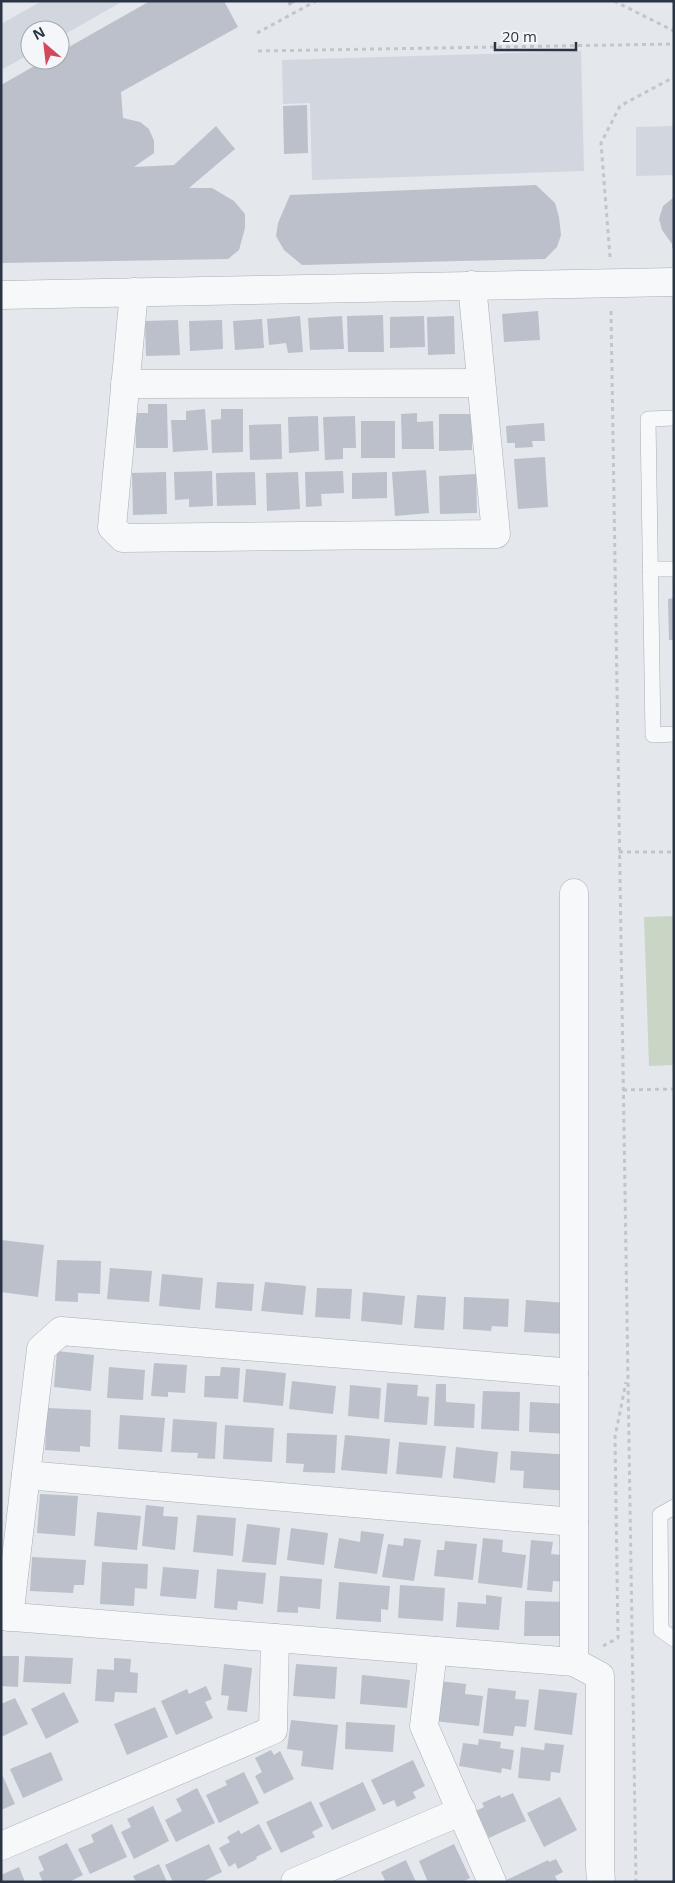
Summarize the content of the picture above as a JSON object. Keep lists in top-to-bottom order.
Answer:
{
  "scale_bar": "20 m",
  "north": "top left"
}
